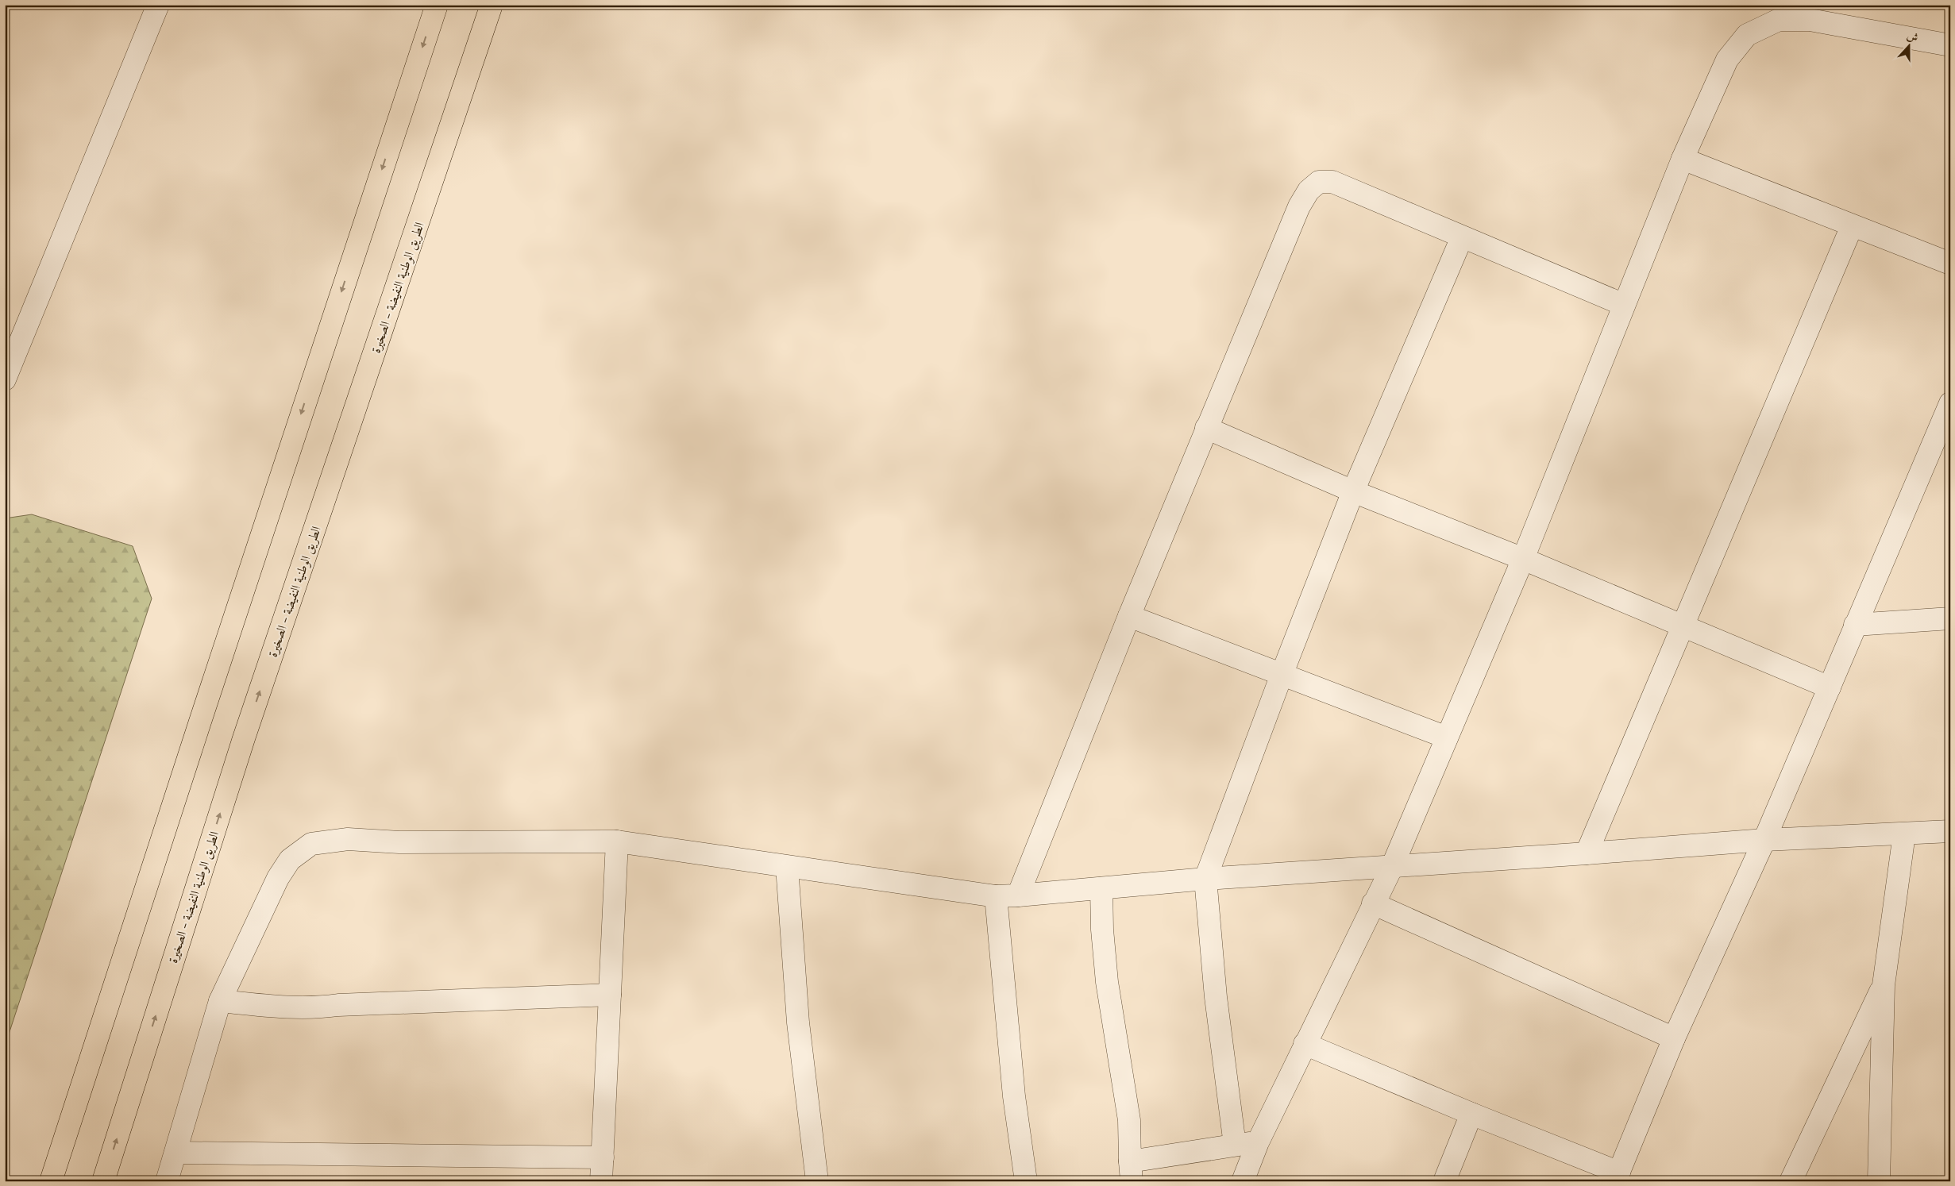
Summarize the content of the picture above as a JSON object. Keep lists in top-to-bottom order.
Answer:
{
  "streets": {
    "highway": ["الطريق الوطنية النفيضة - الصخيرة"]
  },
  "north": "top"
}
